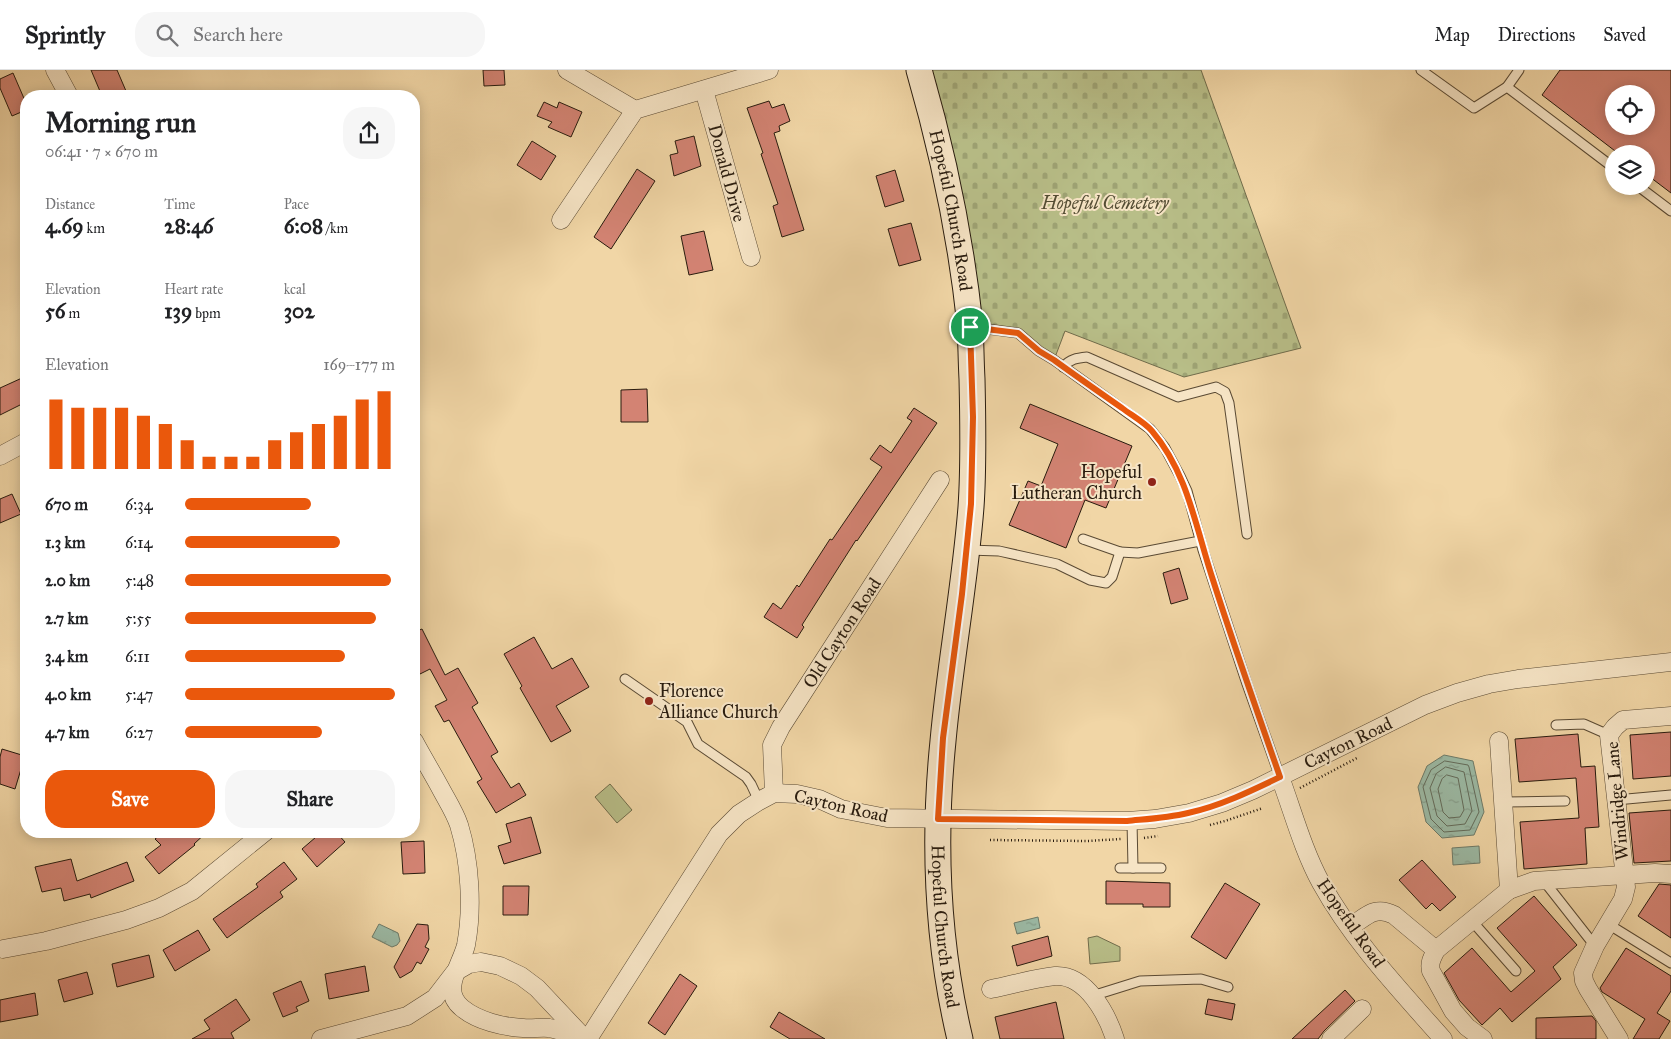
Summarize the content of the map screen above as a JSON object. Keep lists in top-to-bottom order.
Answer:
{
  "streets": {
    "main road": ["Hopeful Church Road"],
    "street": [
      "Donald Drive",
      "Old Cayton Road",
      "Cayton Road",
      "Windridge Lane",
      "Hopeful Road"
    ]
  },
  "crossings": [
    ["Hopeful Church Road", "Cayton Road"],
    ["Hopeful Church Road", "Hopeful Road"],
    ["Old Cayton Road", "Cayton Road"],
    ["Cayton Road", "Hopeful Road"]
  ],
  "parks": ["Hopeful Cemetery"],
  "places": ["Hopeful Lutheran Church", "Florence Alliance Church"],
  "page": {
    "header": "Sprintly",
    "search": "Search here",
    "nav": ["Map", "Directions", "Saved"],
    "heading": ["Morning run", "06:41 · 7 × 670 m"],
    "stats": [
      ["Distance", "4.69 km"],
      ["Time", "28:46"],
      ["Pace", "6:08 /km"],
      ["Elevation", "56 m"],
      ["Heart rate", "139 bpm"],
      ["kcal", "302"]
    ],
    "chart": ["Elevation", "169–177 m"],
    "list": [
      {
        "name": "670 m",
        "note": "6:34"
      },
      {
        "name": "1.3 km",
        "note": "6:14"
      },
      {
        "name": "2.0 km",
        "note": "5:48"
      },
      {
        "name": "2.7 km",
        "note": "5:55"
      },
      {
        "name": "3.4 km",
        "note": "6:11"
      },
      {
        "name": "4.0 km",
        "note": "5:47"
      },
      {
        "name": "4.7 km",
        "note": "6:27"
      }
    ],
    "buttons": ["Save", "Share"]
  }
}
